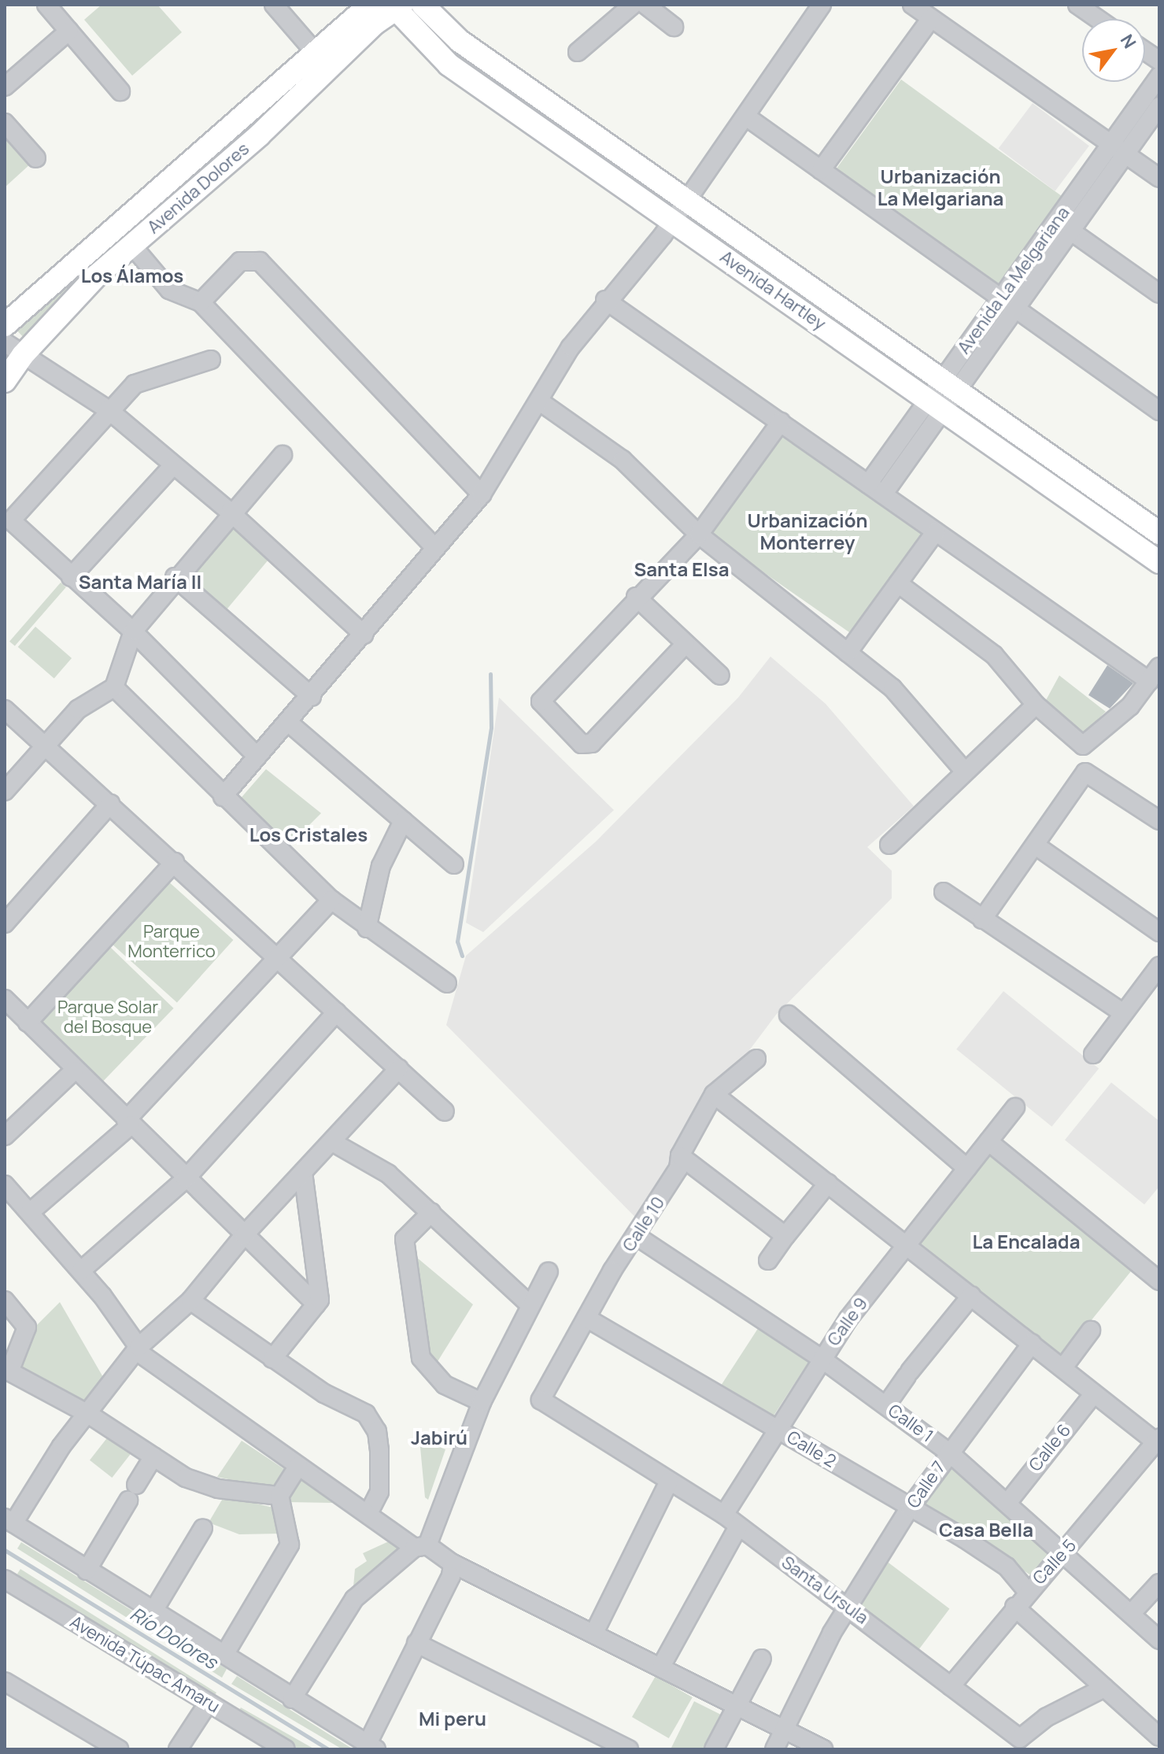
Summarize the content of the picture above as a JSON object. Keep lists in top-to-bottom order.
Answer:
{
  "streets": {
    "main road": ["Avenida Dolores", "Avenida Hartley"],
    "street": [
      "Avenida La Melgariana",
      "Calle 10",
      "Calle 9",
      "Calle 1",
      "Calle 6",
      "Calle 2",
      "Calle 7",
      "Calle 5",
      "Santa Ursula",
      "Avenida Túpac Amaru"
    ]
  },
  "crossings": [
    ["Avenida Dolores", "Avenida Hartley"],
    ["Avenida La Melgariana", "Avenida Hartley"],
    ["Calle 10", "Calle 1"],
    ["Calle 10", "Calle 2"],
    ["Calle 10", "Santa Ursula"],
    ["Calle 9", "Calle 1"],
    ["Calle 9", "Calle 2"],
    ["Calle 9", "Santa Ursula"],
    ["Calle 1", "Calle 6"],
    ["Calle 1", "Calle 7"],
    ["Calle 1", "Calle 5"],
    ["Calle 2", "Calle 7"],
    ["Calle 2", "Calle 5"],
    ["Calle 7", "Santa Ursula"],
    ["Calle 5", "Santa Ursula"]
  ],
  "districts": [
    "Urbanización La Melgariana",
    "Los Álamos",
    "Urbanización Monterrey",
    "Santa Elsa",
    "Santa María II",
    "Los Cristales",
    "La Encalada",
    "Jabirú",
    "Casa Bella",
    "Mi peru"
  ],
  "water": ["Río Dolores"],
  "parks": ["Parque Monterrico", "Parque Solar del Bosque"],
  "north": "top right"
}
